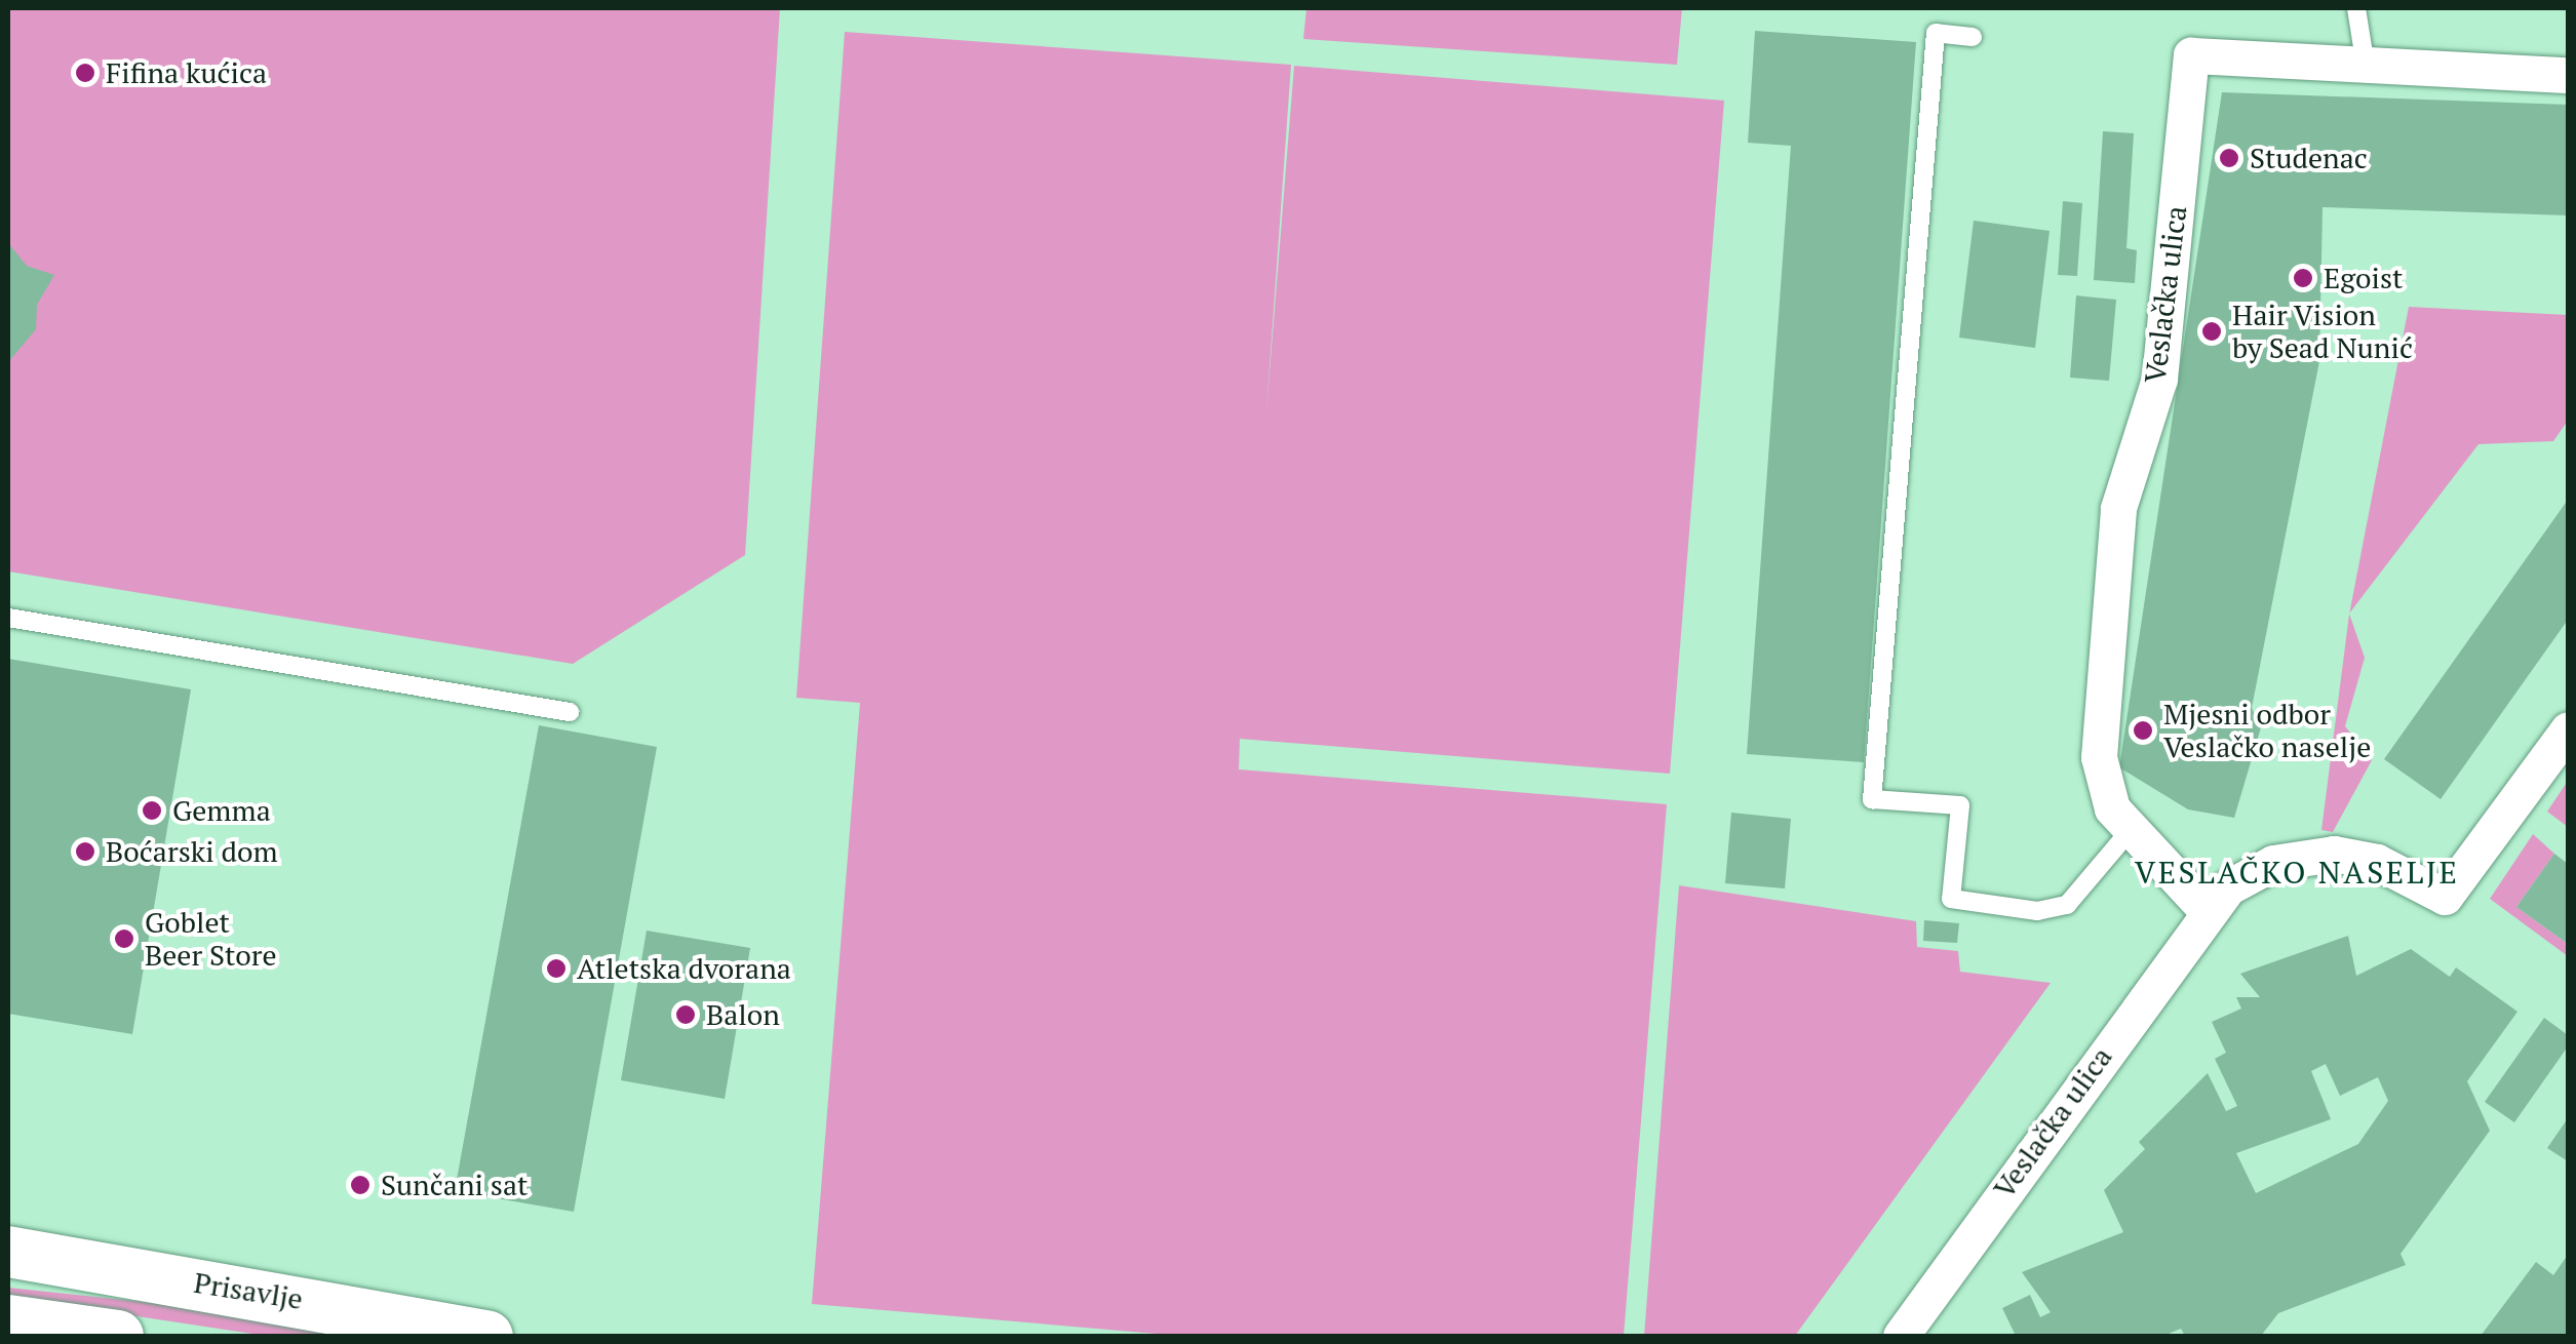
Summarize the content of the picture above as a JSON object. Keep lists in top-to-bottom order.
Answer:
{
  "streets": {
    "street": ["Veslačka ulica", "Prisavlje"]
  },
  "districts": ["VESLAČKO NASELJE"],
  "places": [
    "Fifina kućica",
    "Studenac",
    "Egoist",
    "Hair Vision by Sead Nunić",
    "Mjesni odbor Veslačko naselje",
    "Gemma",
    "Boćarski dom",
    "Goblet Beer Store",
    "Atletska dvorana",
    "Balon",
    "Sunčani sat"
  ]
}
